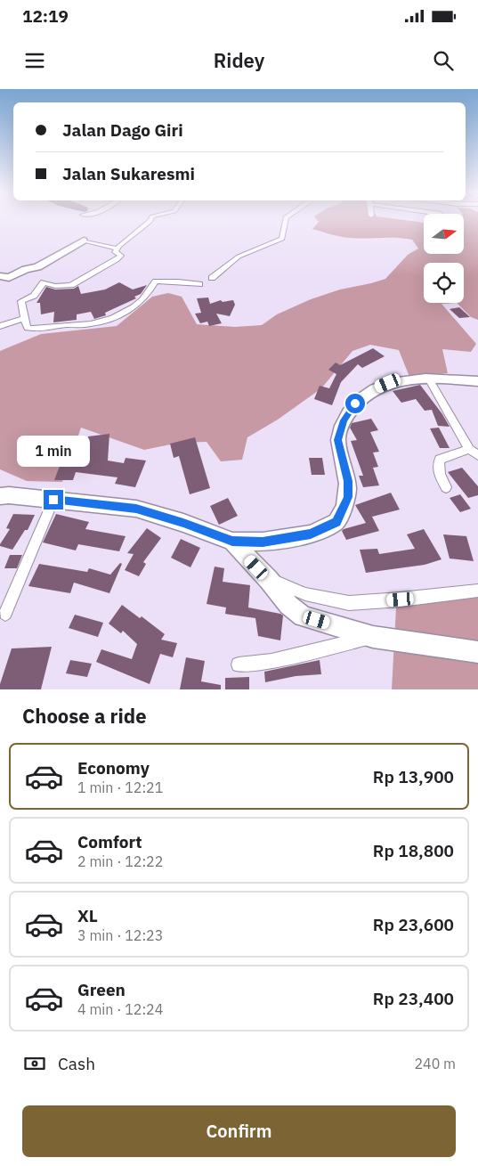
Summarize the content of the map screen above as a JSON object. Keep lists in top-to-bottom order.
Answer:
{
  "north": "right",
  "page": {
    "status": "12:19",
    "header": "Ridey",
    "banner": ["Jalan Dago Giri", "Jalan Sukaresmi"],
    "bubble": "1 min",
    "heading": "Choose a ride",
    "list": [
      {
        "name": "Economy",
        "note": "1 min · 12:21",
        "value": "Rp 13,900"
      },
      {
        "name": "Comfort",
        "note": "2 min · 12:22",
        "value": "Rp 18,800"
      },
      {
        "name": "XL",
        "note": "3 min · 12:23",
        "value": "Rp 23,600"
      },
      {
        "name": "Green",
        "note": "4 min · 12:24",
        "value": "Rp 23,400"
      }
    ],
    "pay": ["Cash", "240 m"],
    "buttons": "Confirm"
  }
}
